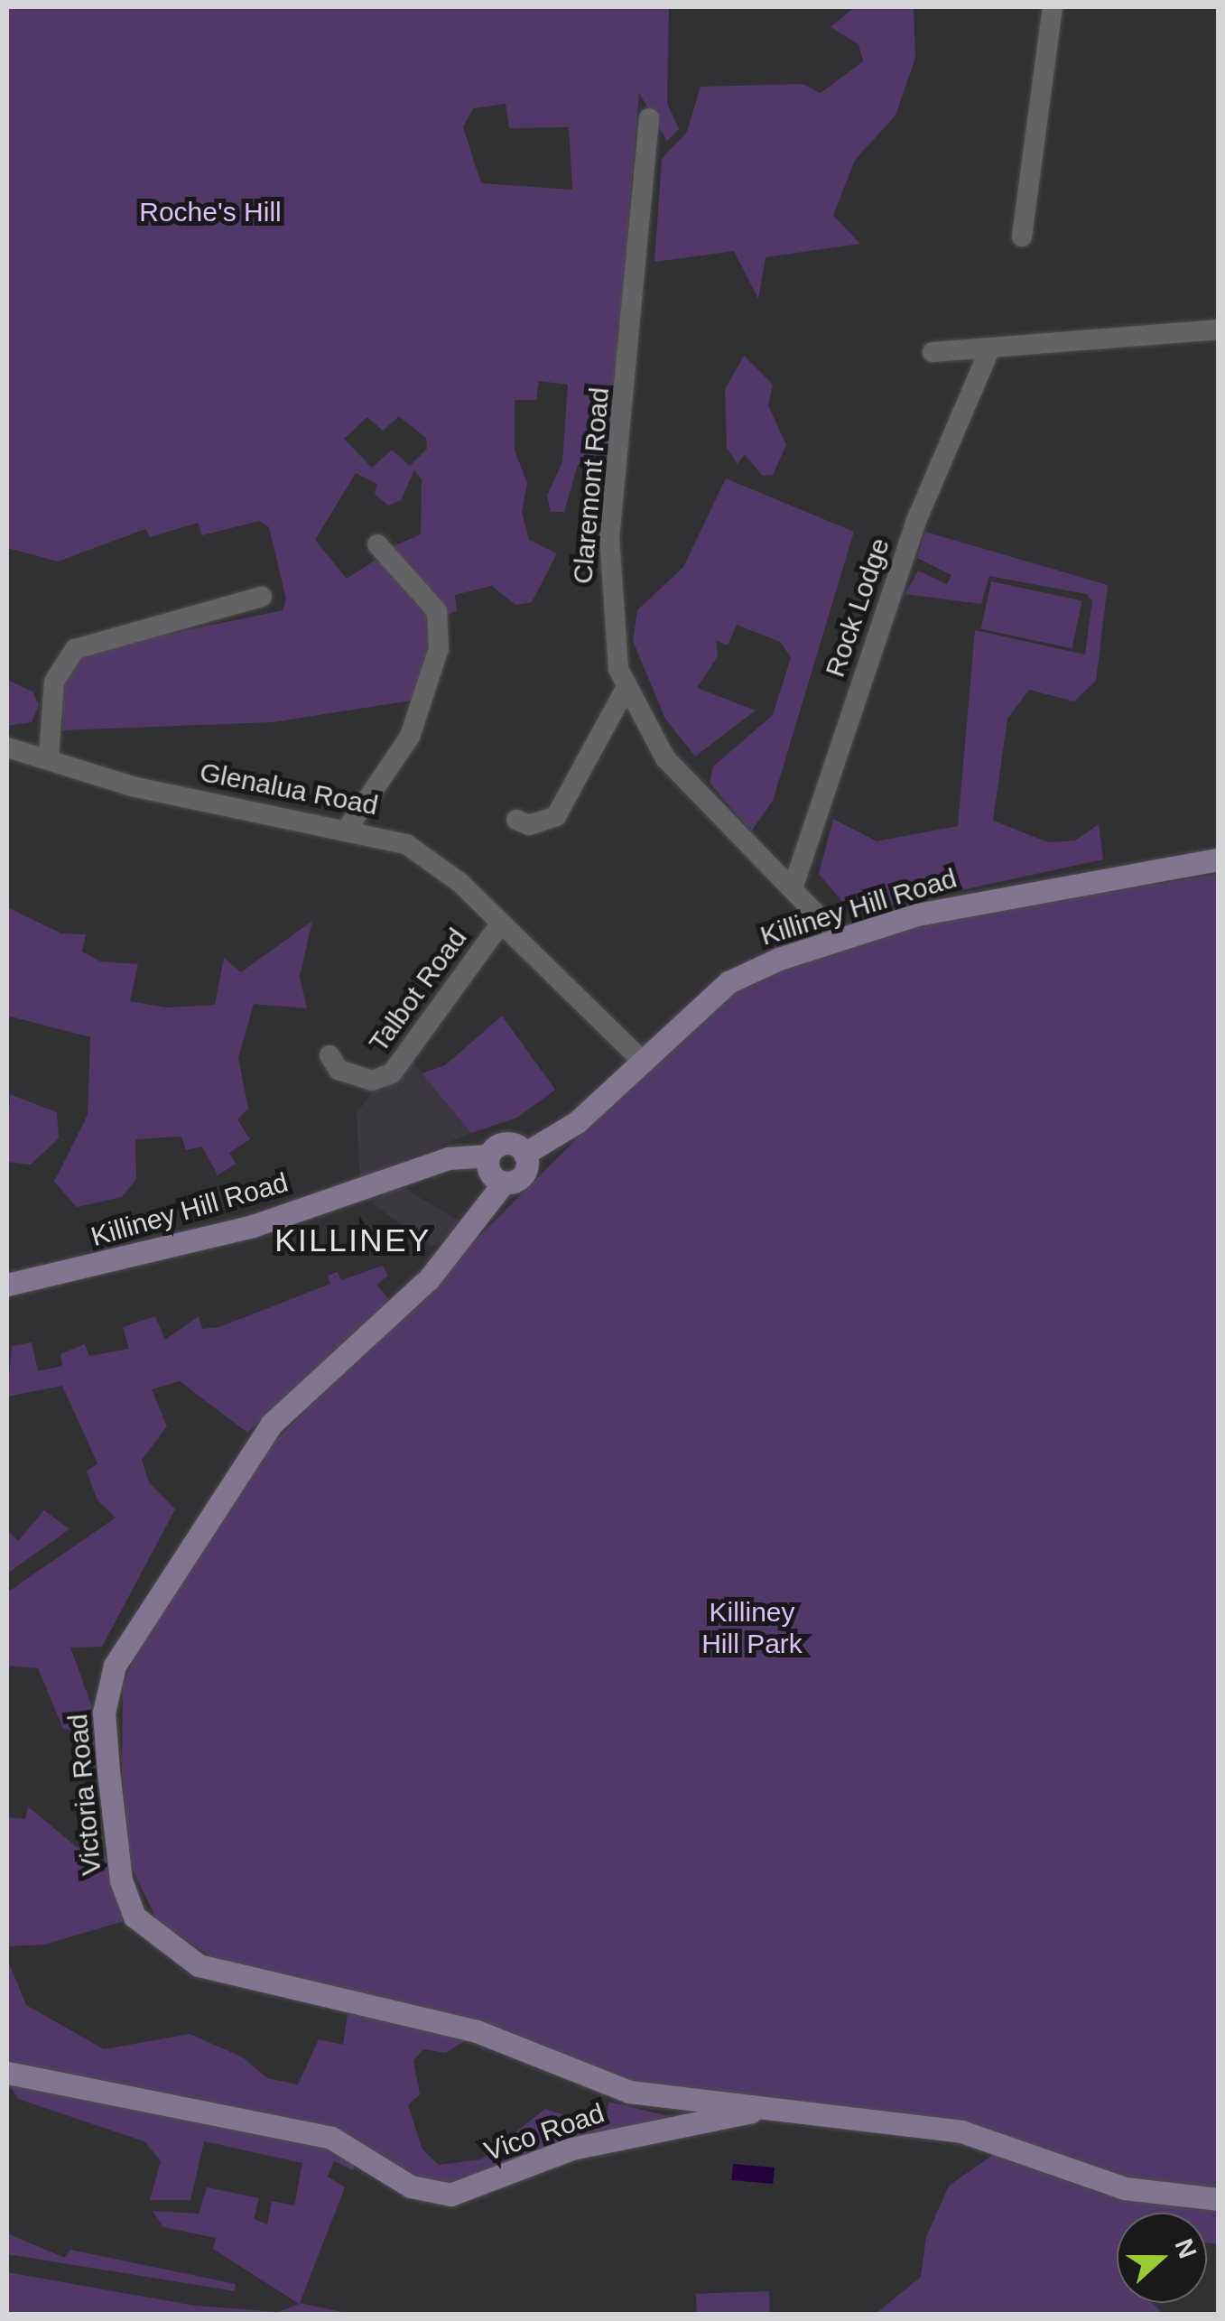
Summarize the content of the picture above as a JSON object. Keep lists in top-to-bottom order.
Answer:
{
  "streets": {
    "street": [
      "Claremont Road",
      "Rock Lodge",
      "Glenalua Road",
      "Killiney Hill Road",
      "Talbot Road",
      "Victoria Road",
      "Vico Road"
    ]
  },
  "crossings": [
    ["Claremont Road", "Rock Lodge"],
    ["Claremont Road", "Killiney Hill Road"],
    ["Glenalua Road", "Killiney Hill Road"],
    ["Glenalua Road", "Talbot Road"],
    ["Killiney Hill Road", "Victoria Road"],
    ["Victoria Road", "Vico Road"]
  ],
  "districts": ["KILLINEY"],
  "parks": ["Roche's Hill", "Killiney Hill Park"],
  "north": "right"
}
